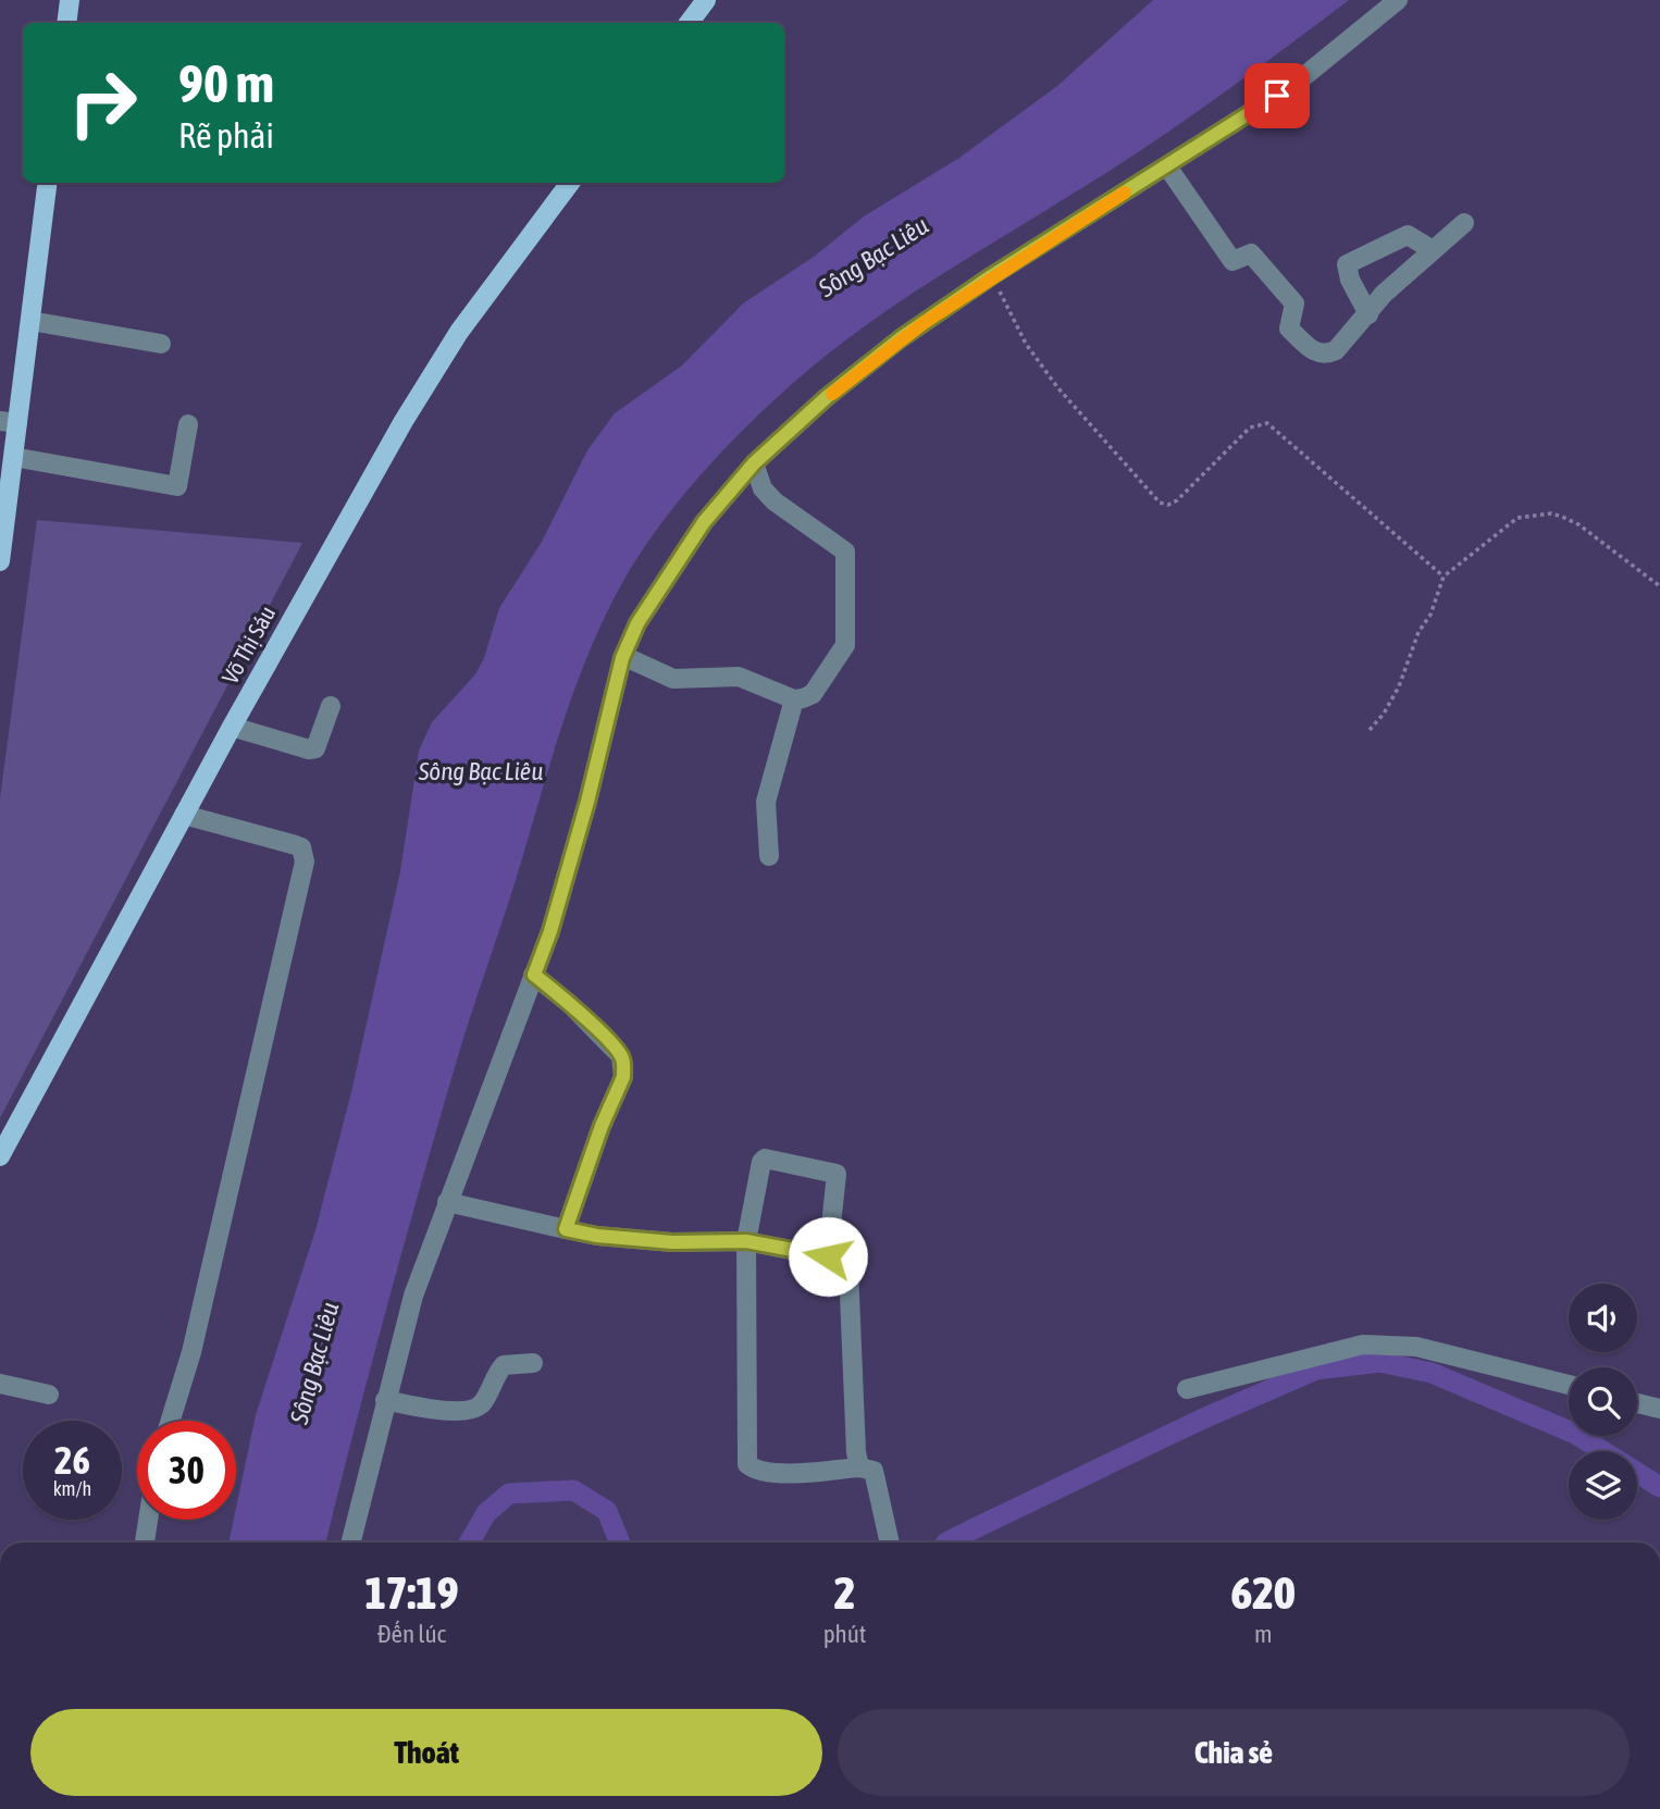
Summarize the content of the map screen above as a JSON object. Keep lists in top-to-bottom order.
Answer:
{
  "streets": {
    "main road": ["Võ Thị Sáu"]
  },
  "water": ["Sông Bạc Liêu"],
  "page": {
    "turn": ["90 m", "Rẽ phải"],
    "speed": "26 km/h",
    "limit": "30",
    "eta": [
      "17:19",
      "Đến lúc",
      "2",
      "phút",
      "620",
      "m"
    ],
    "buttons": ["Thoát", "Chia sẻ"]
  }
}
